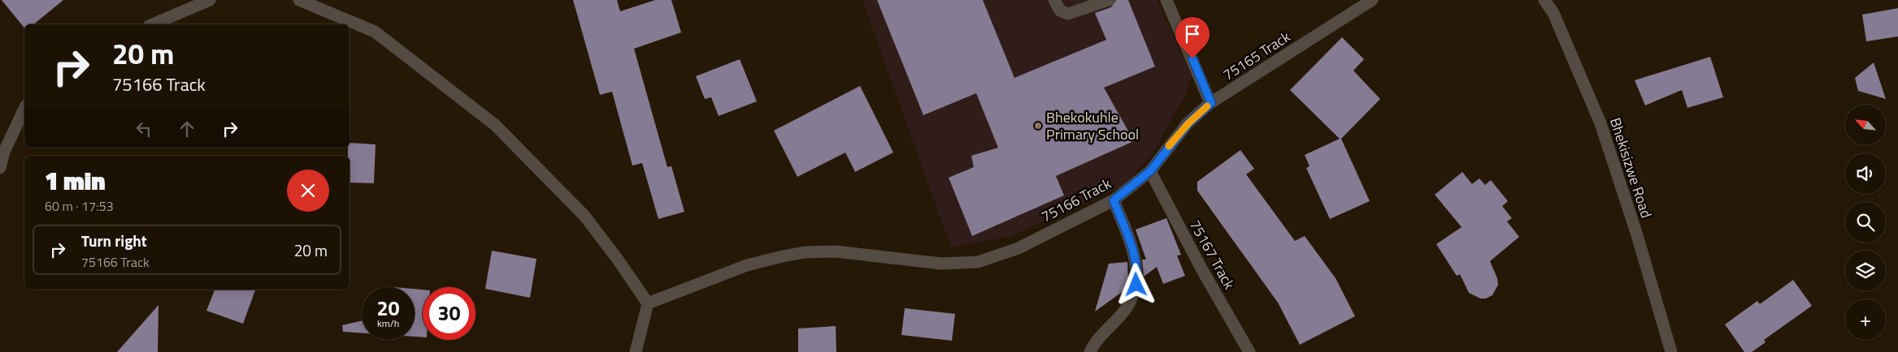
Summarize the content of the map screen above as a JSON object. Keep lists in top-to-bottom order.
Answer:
{
  "streets": {
    "street": [
      "75165 Track",
      "Bhekisizwe Road",
      "75166 Track",
      "75167 Track"
    ]
  },
  "crossings": [
    ["75165 Track", "75166 Track"],
    ["75166 Track", "75167 Track"]
  ],
  "places": ["Bhekokuhle Primary School"],
  "north": "top left",
  "page": {
    "turn": ["20 m", "75166 Track"],
    "map_buttons": "+",
    "heading": ["1 min", "60 m · 17:53"],
    "list": [
      {
        "name": "Turn right",
        "note": "75166 Track",
        "value": "20 m"
      }
    ],
    "speed": "20 km/h",
    "limit": "30"
  }
}
